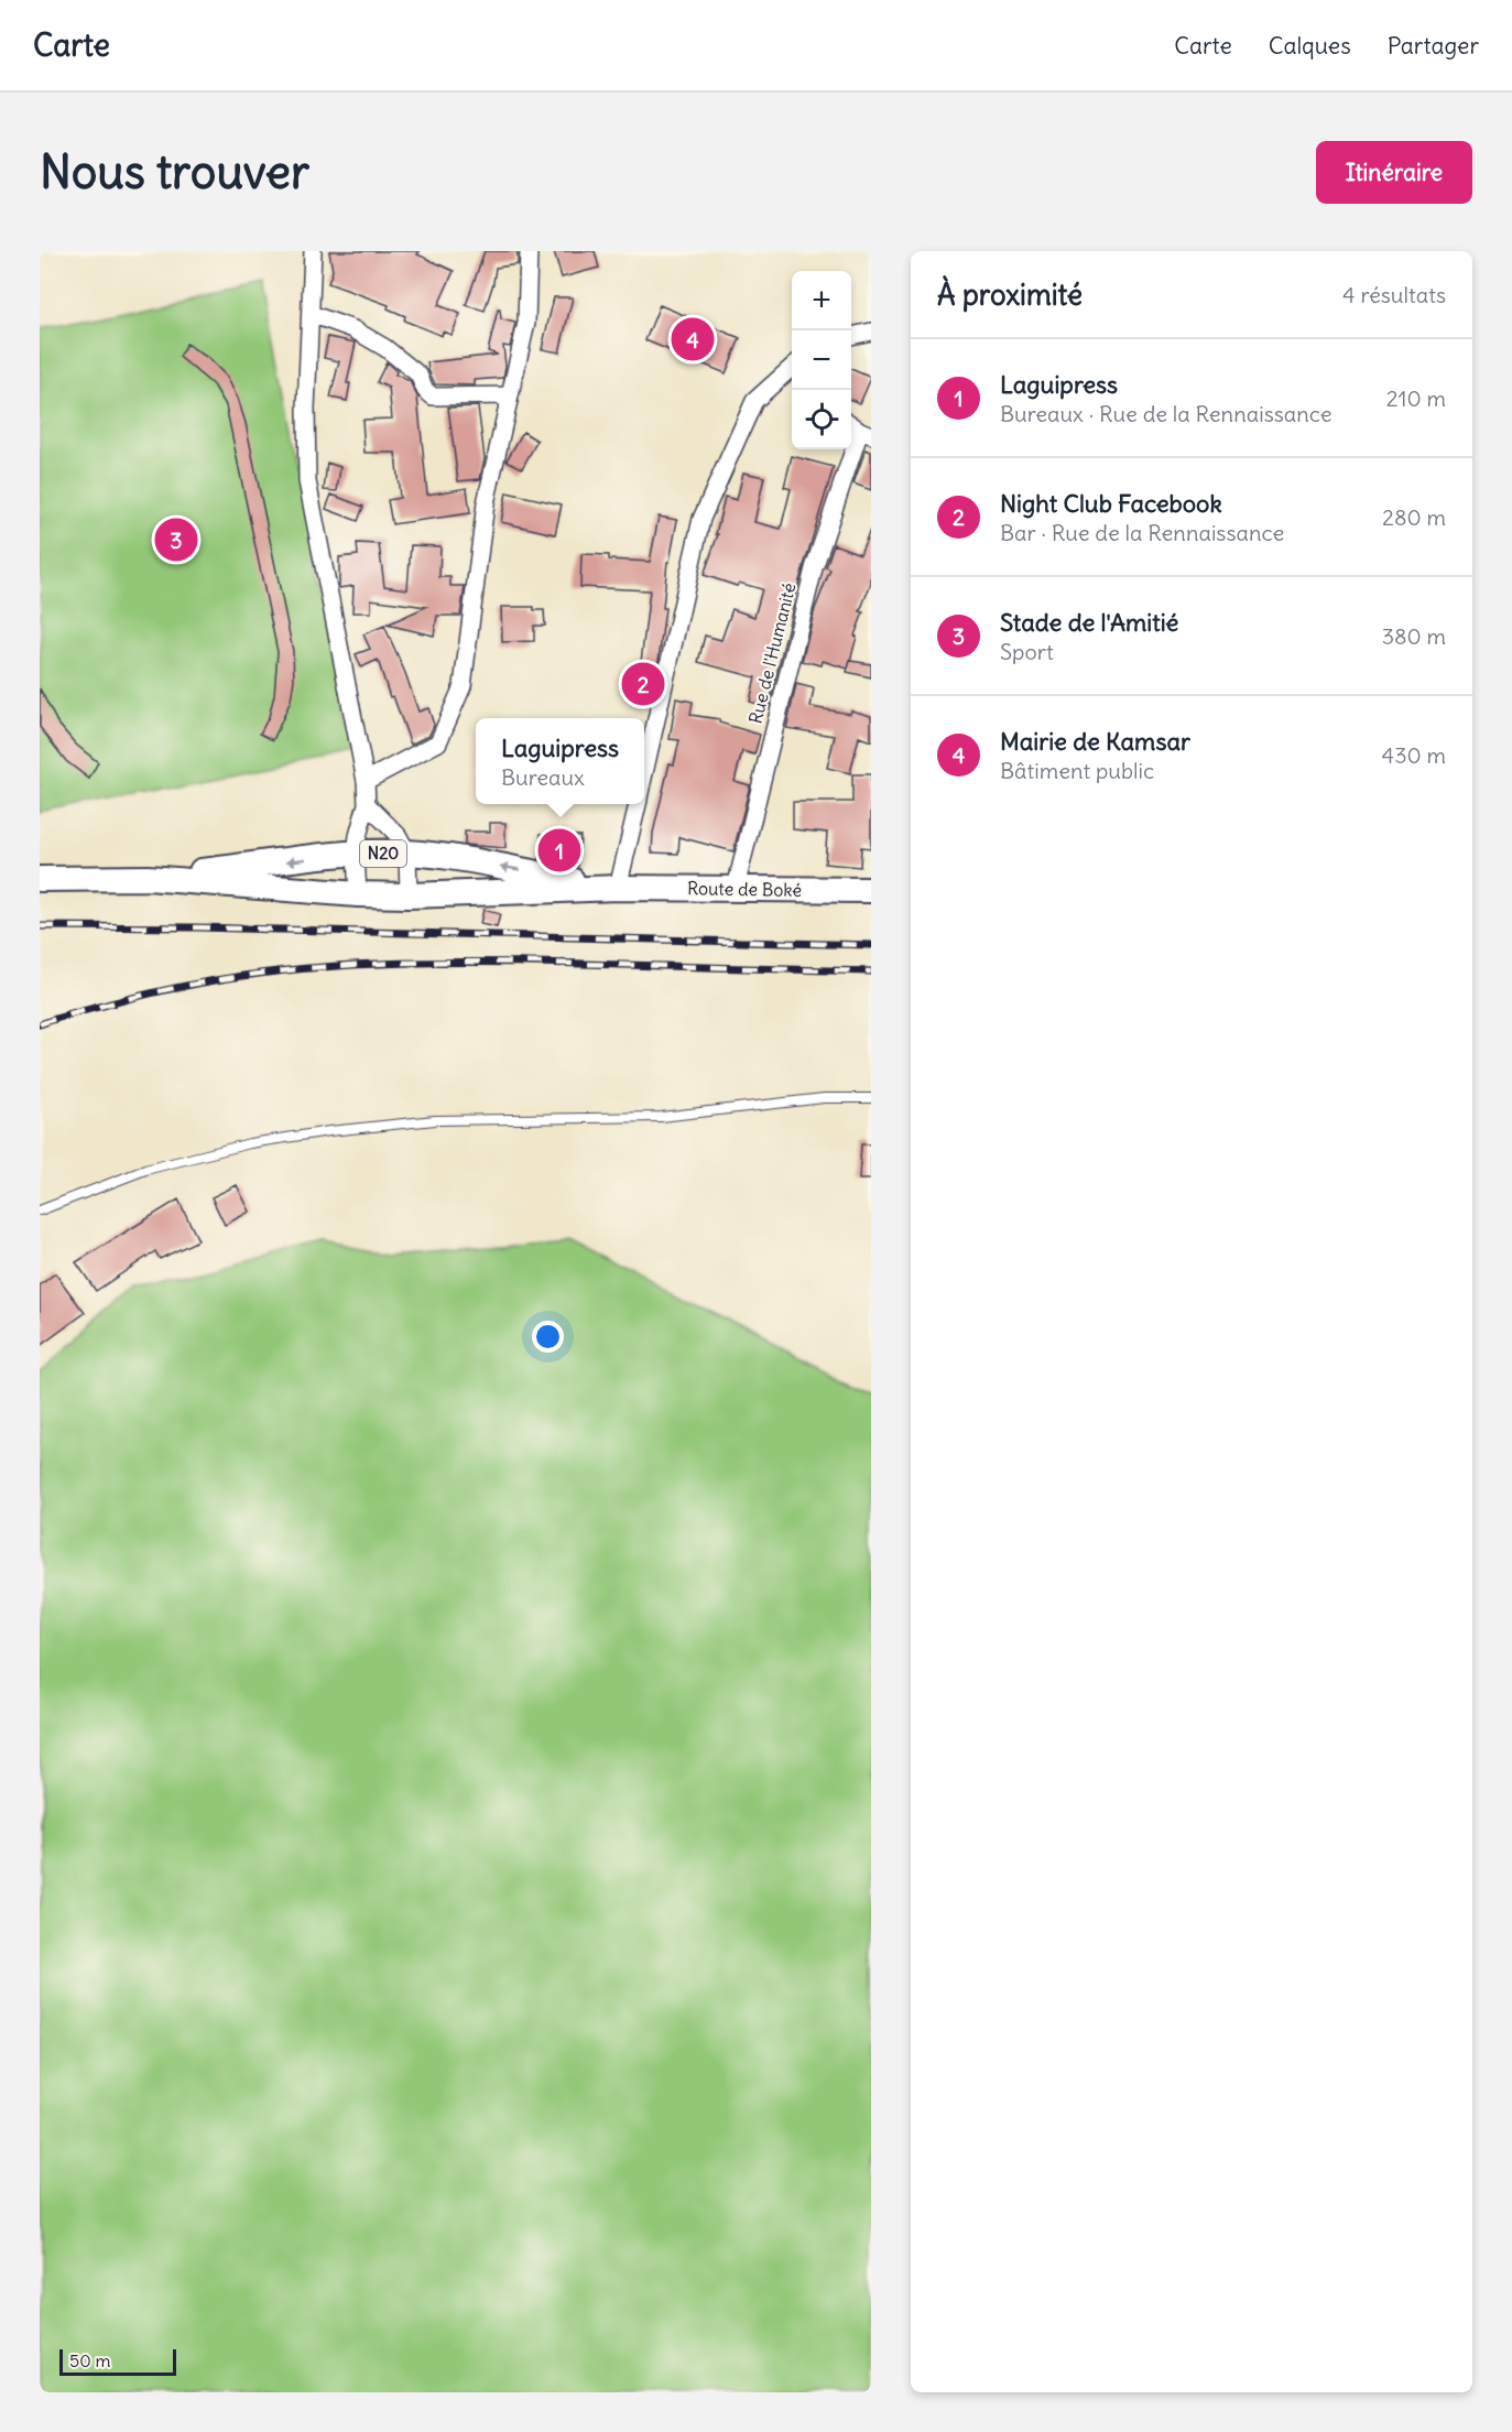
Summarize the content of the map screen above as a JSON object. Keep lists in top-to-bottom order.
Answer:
{
  "streets": {
    "main road": ["N20", "Route de Boké"],
    "street": ["Rue de l'Humanité"]
  },
  "crossings": [
    ["Rue de l'Humanité", "Route de Boké"],
    ["N20", "Route de Boké"]
  ],
  "scale_bar": "50 m",
  "page": {
    "header": "Carte",
    "nav": ["Carte", "Calques", "Partager"],
    "buttons": "Itinéraire",
    "title": "Nous trouver",
    "heading": ["À proximité", "4 résultats"],
    "map_buttons": ["+", "−"],
    "pins": [
      "4",
      "3",
      "2",
      "1"
    ],
    "list": [
      {
        "mark": "1",
        "name": "Laguipress",
        "note": "Bureaux · Rue de la Rennaissance",
        "value": "210 m"
      },
      {
        "mark": "2",
        "name": "Night Club Facebook",
        "note": "Bar · Rue de la Rennaissance",
        "value": "280 m"
      },
      {
        "mark": "3",
        "name": "Stade de l'Amitié",
        "note": "Sport",
        "value": "380 m"
      },
      {
        "mark": "4",
        "name": "Mairie de Kamsar",
        "note": "Bâtiment public",
        "value": "430 m"
      }
    ],
    "popup": ["Laguipress", "Bureaux"],
    "scale": "50 m"
  }
}
